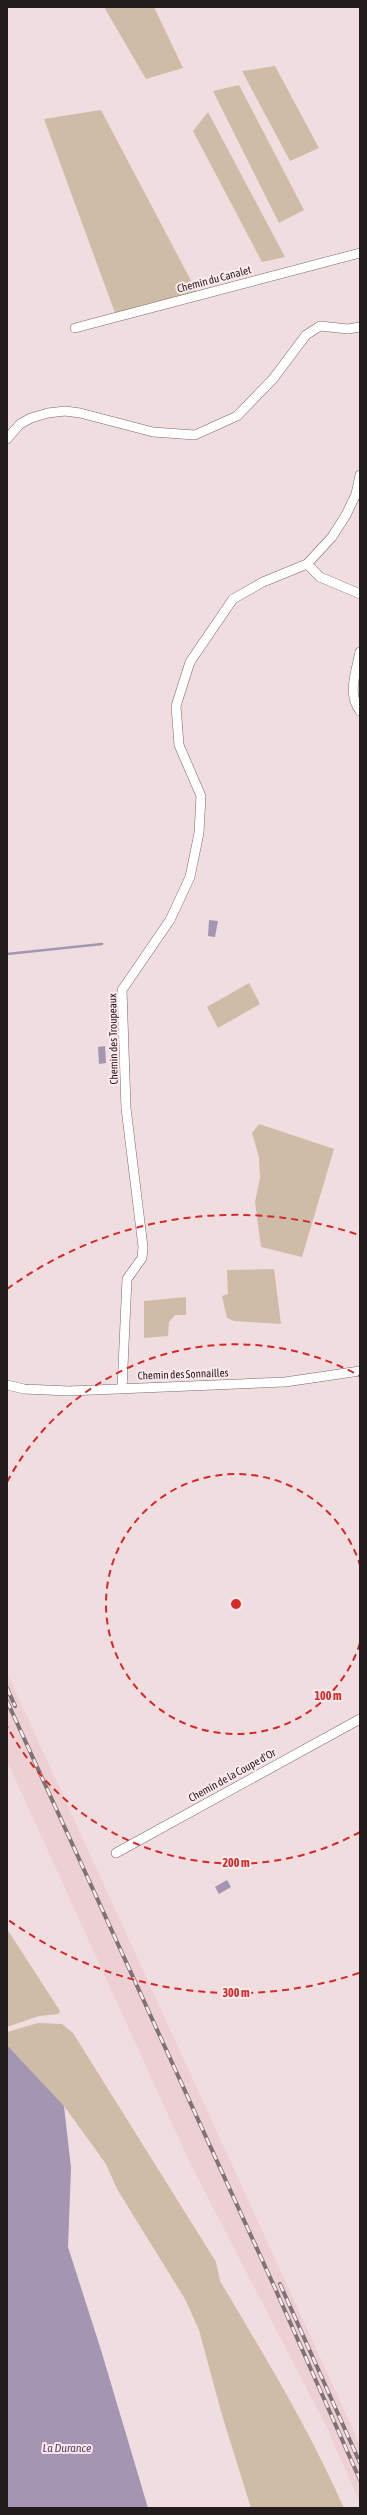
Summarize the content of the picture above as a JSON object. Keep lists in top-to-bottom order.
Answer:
{
  "streets": {
    "street": [
      "Chemin du Canalet",
      "Chemin des Troupeaux",
      "Chemin des Sonnailles",
      "Chemin de la Coupe d'Or"
    ]
  },
  "crossings": [
    ["Chemin des Troupeaux", "Chemin des Sonnailles"]
  ],
  "water": ["La Durance"],
  "rings": ["100 m", "200 m", "300 m"]
}
